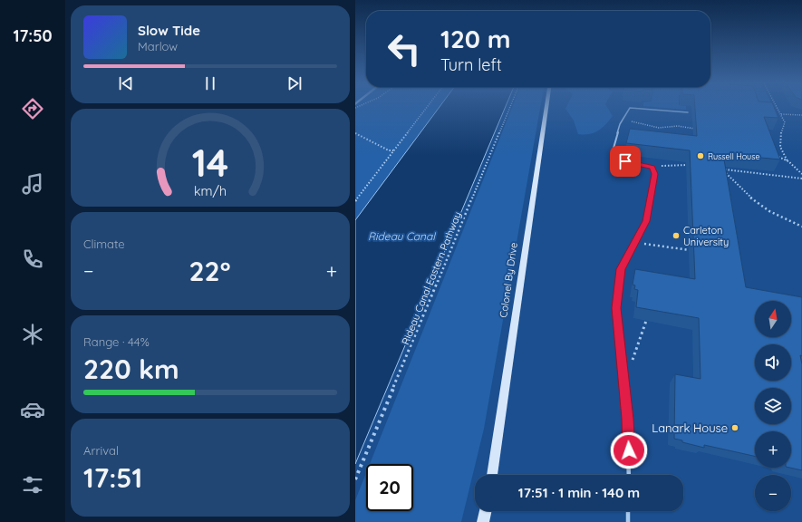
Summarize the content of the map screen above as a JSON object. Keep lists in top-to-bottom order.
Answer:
{
  "streets": {
    "main road": ["Colonel By Drive"],
    "path": ["Rideau Canal Eastern Pathway"]
  },
  "water": ["Rideau Canal"],
  "places": ["Russell House", "Carleton University", "Lanark House"],
  "north": "top",
  "page": {
    "tabs": "17:50",
    "turn": ["120 m", "Turn left"],
    "song": ["Slow Tide", "Marlow"],
    "tile": [
      "Climate",
      ["Range · 44%", "220 km"],
      ["Arrival", "17:51"]
    ],
    "heat": ["−", "22°", "+"],
    "map_buttons": ["+", "−"],
    "limit": "20",
    "trip": "17:51 · 1 min · 140 m",
    "gauge": ["14", "km/h"]
  }
}
